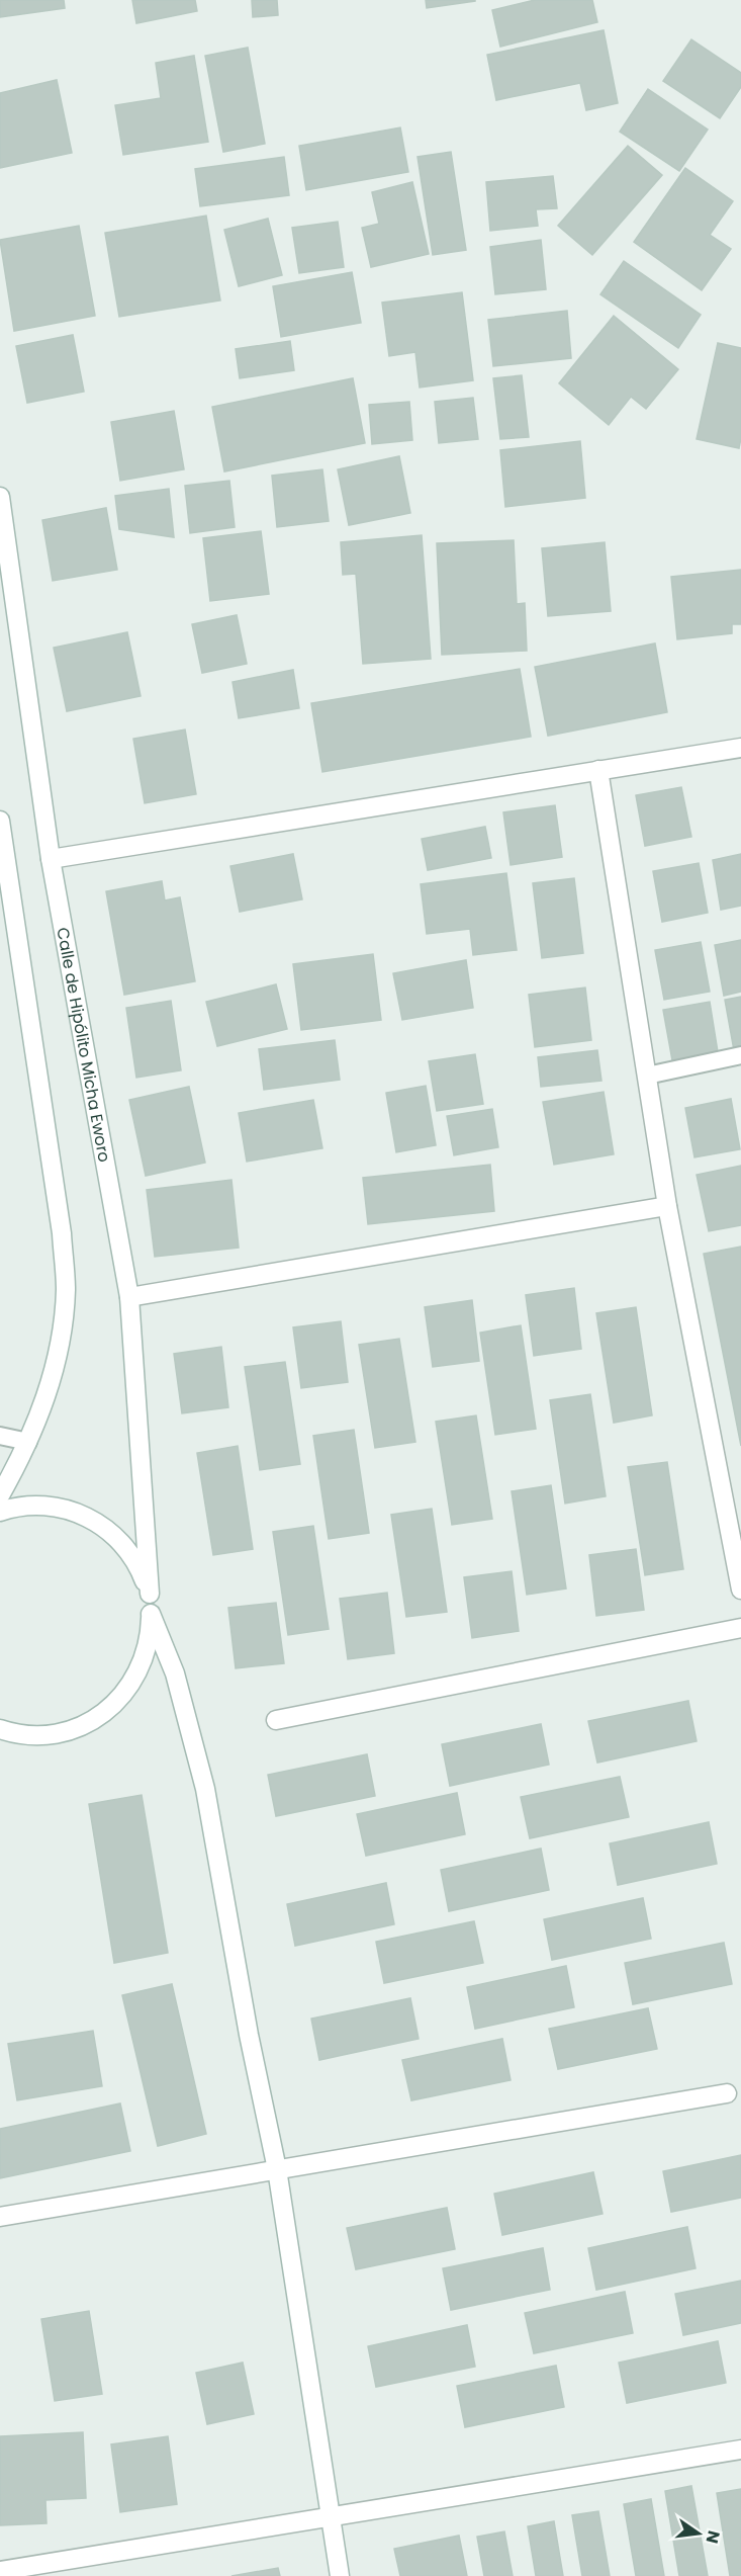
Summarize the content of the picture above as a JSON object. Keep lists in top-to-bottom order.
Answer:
{
  "streets": {
    "street": ["Calle de Hipólito Micha Eworo"]
  },
  "north": "right"
}
